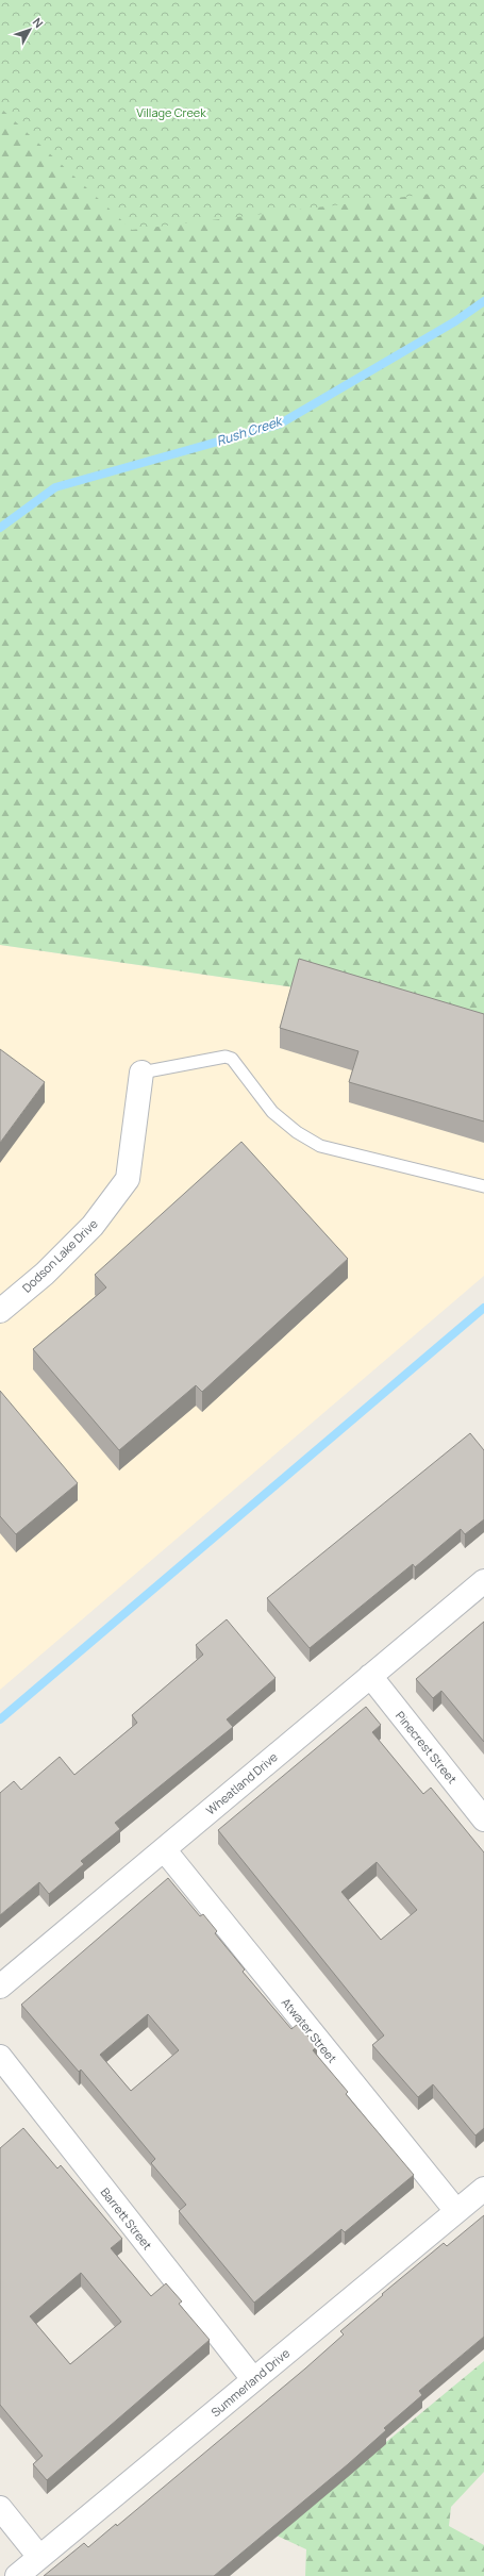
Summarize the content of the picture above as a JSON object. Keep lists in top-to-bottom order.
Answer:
{
  "streets": {
    "street": [
      "Dodson Lake Drive",
      "Pinecrest Street",
      "Wheatland Drive",
      "Atwater Street",
      "Barrett Street",
      "Summerland Drive"
    ]
  },
  "crossings": [
    ["Pinecrest Street", "Wheatland Drive"],
    ["Wheatland Drive", "Atwater Street"],
    ["Atwater Street", "Summerland Drive"],
    ["Barrett Street", "Summerland Drive"]
  ],
  "water": ["Rush Creek"],
  "parks": ["Village Creek"],
  "north": "top right"
}
